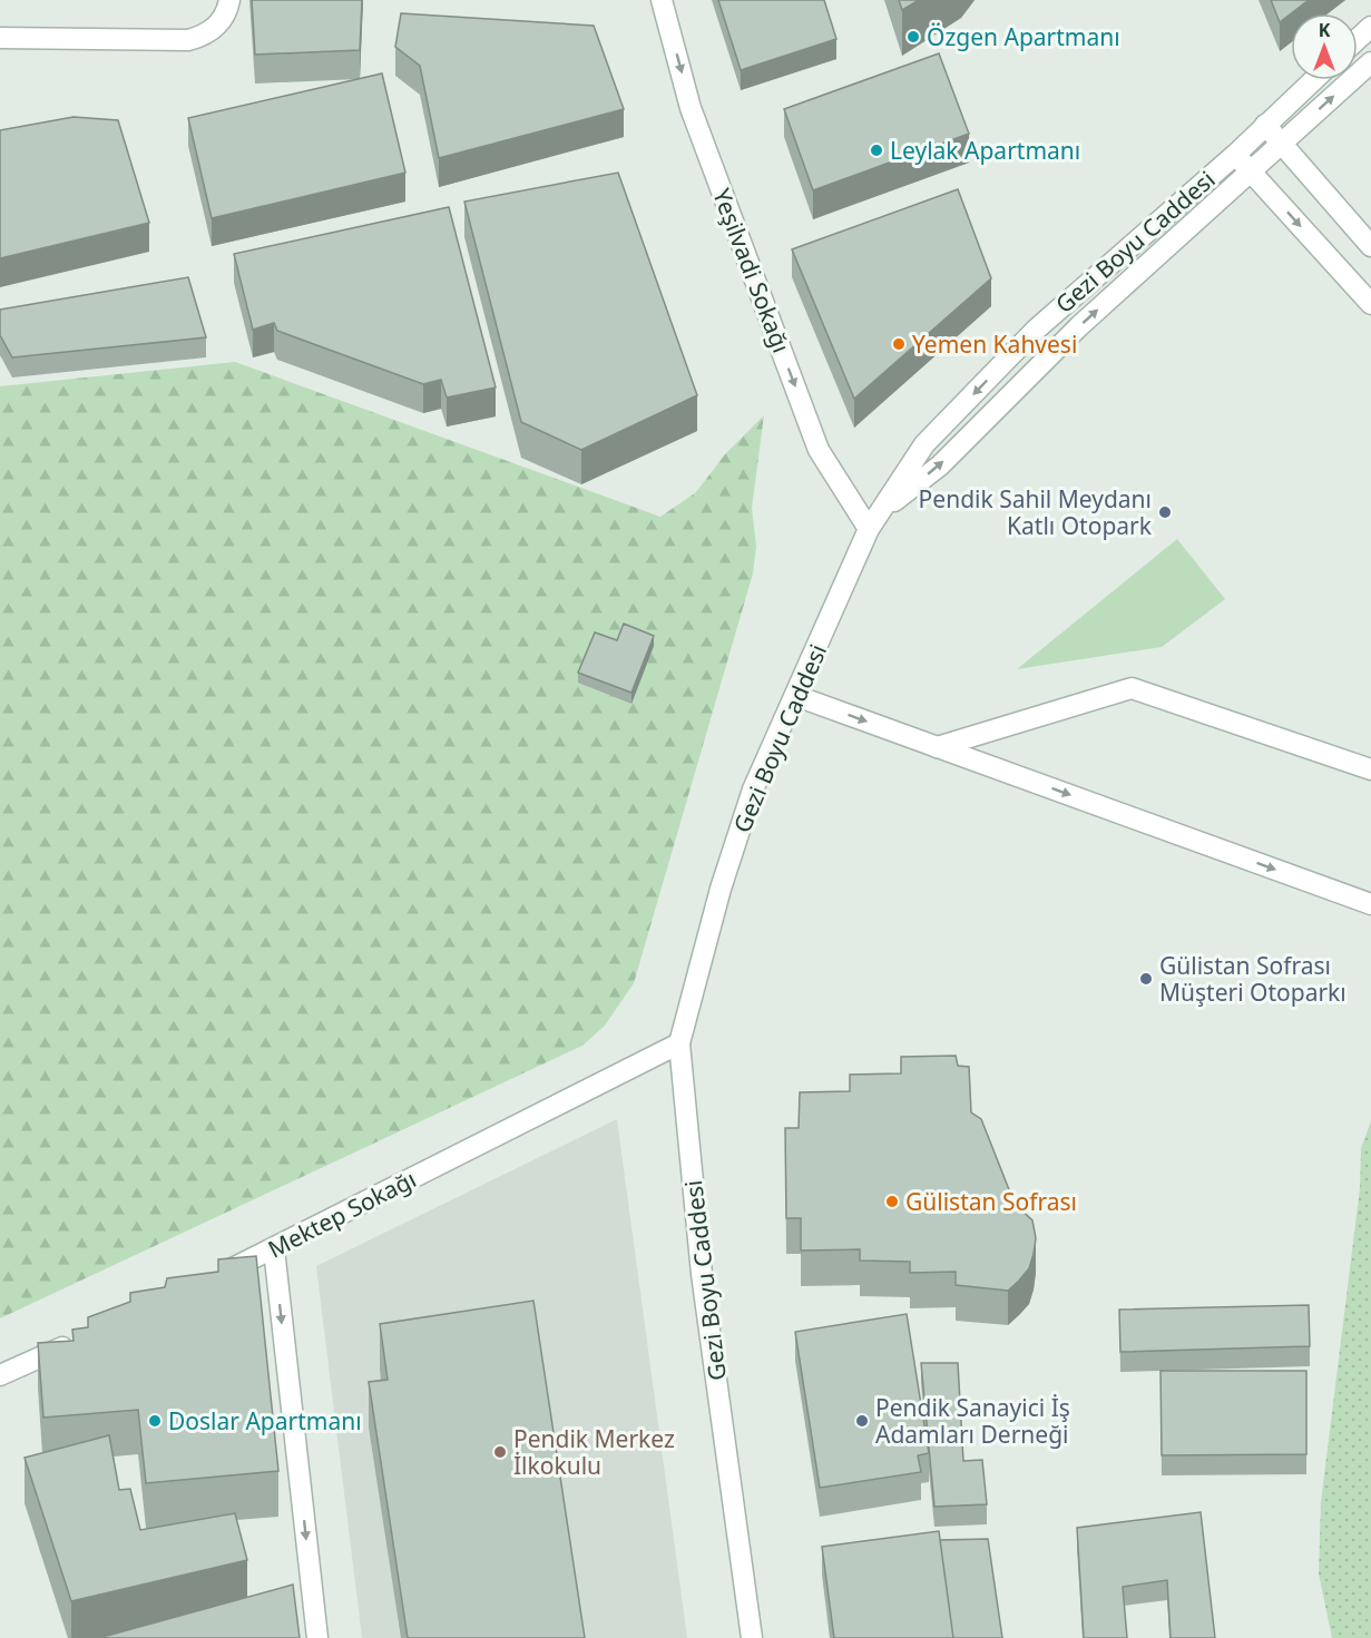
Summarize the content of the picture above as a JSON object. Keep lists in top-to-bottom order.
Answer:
{
  "streets": {
    "street": ["Gezi Boyu Caddesi", "Yeşilvadi Sokağı", "Mektep Sokağı"]
  },
  "crossings": [
    ["Gezi Boyu Caddesi", "Yeşilvadi Sokağı"],
    ["Gezi Boyu Caddesi", "Mektep Sokağı"]
  ],
  "one_way": ["Yeşilvadi Sokağı"],
  "places": [
    "Özgen Apartmanı",
    "Leylak Apartmanı",
    "Yemen Kahvesi",
    "Pendik Sahil Meydanı Katlı Otopark",
    "Gülistan Sofrası Müşteri Otoparkı",
    "Gülistan Sofrası",
    "Doslar Apartmanı",
    "Pendik Sanayici İş Adamları Derneği",
    "Pendik Merkez İlkokulu"
  ],
  "north": "top"
}
